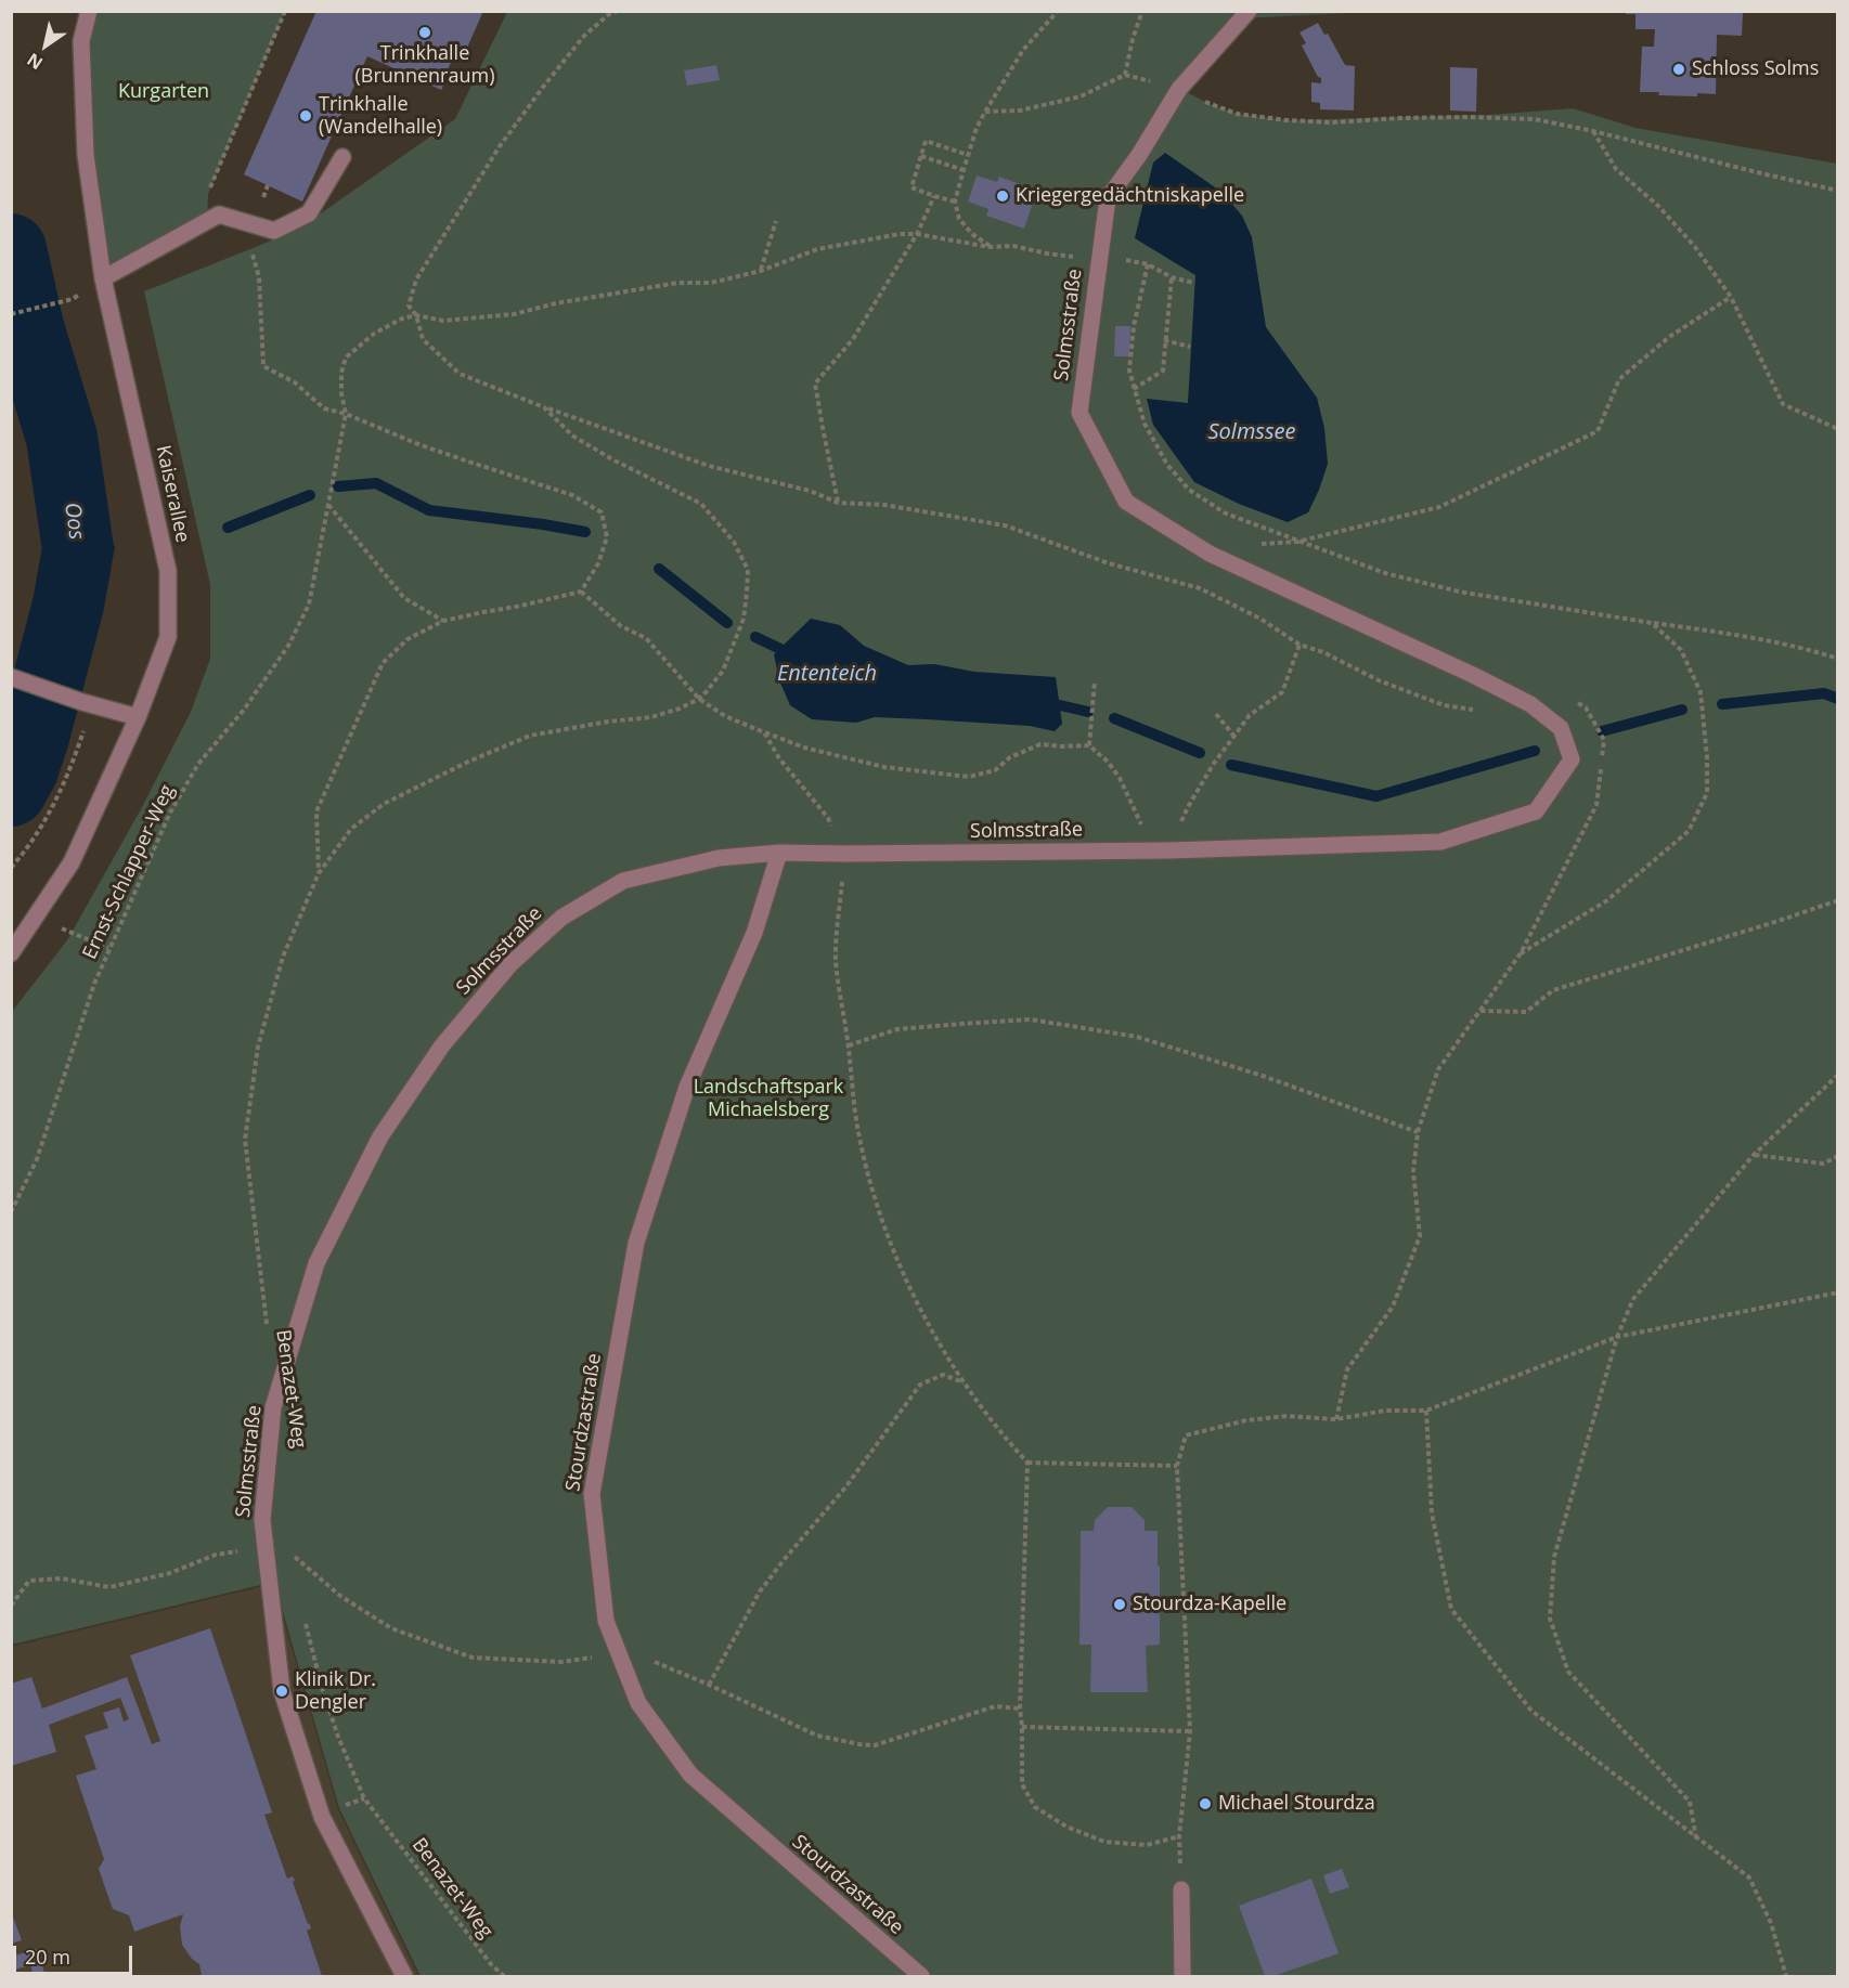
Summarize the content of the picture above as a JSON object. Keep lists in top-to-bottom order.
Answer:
{
  "streets": {
    "street": ["Solmsstraße", "Kaiserallee", "Stourdzastraße"],
    "path": ["Ernst-Schlapper-Weg", "Benazet-Weg"]
  },
  "crossings": [
    ["Solmsstraße", "Stourdzastraße"]
  ],
  "water": ["Solmssee", "Oos", "Ententeich"],
  "parks": ["Kurgarten", "Landschaftspark Michaelsberg"],
  "places": [
    "Trinkhalle (Brunnenraum)",
    "Schloss Solms",
    "Trinkhalle (Wandelhalle)",
    "Kriegergedächtniskapelle",
    "Stourdza-Kapelle",
    "Klinik Dr. Dengler",
    "Michael Stourdza"
  ],
  "scale_bar": "20 m",
  "north": "bottom left"
}
